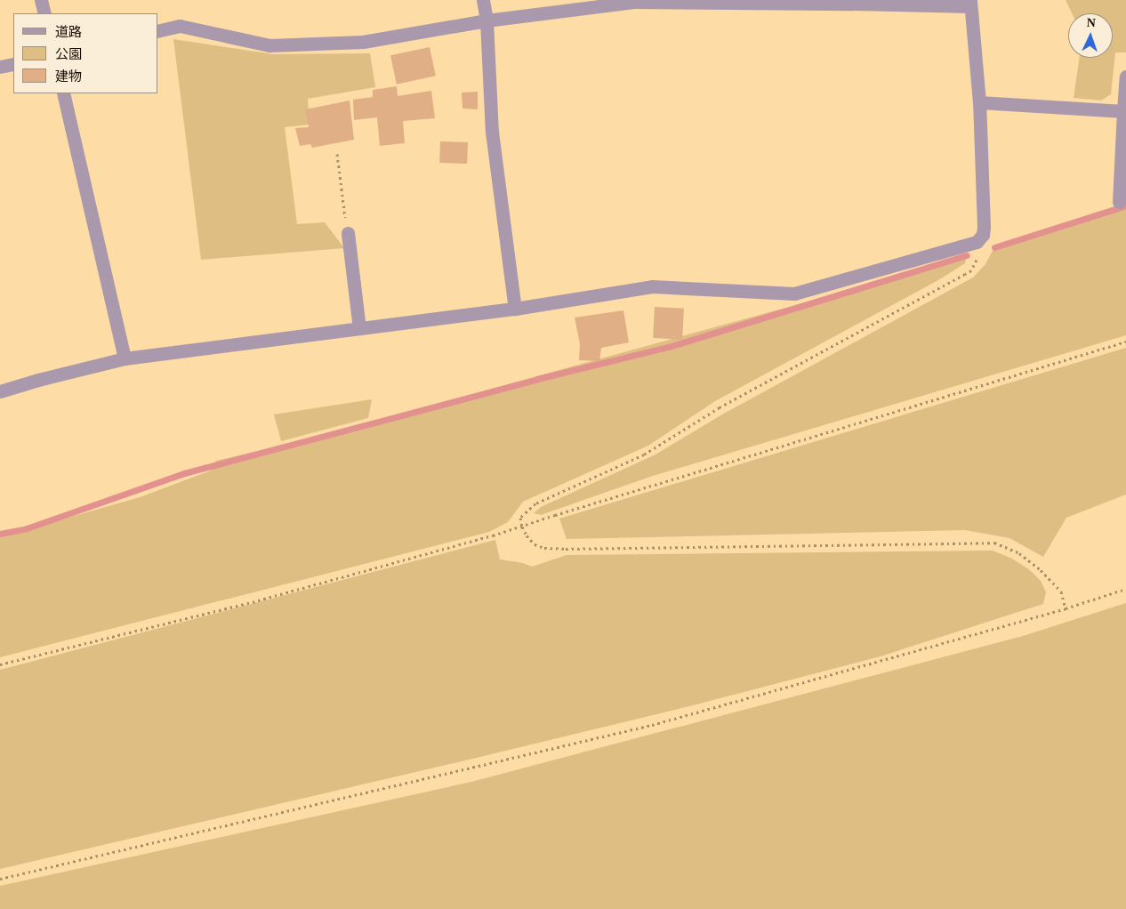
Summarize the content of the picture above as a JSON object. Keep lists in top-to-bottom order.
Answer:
{
  "legend": ["道路", "公園", "建物"],
  "north": "top"
}
